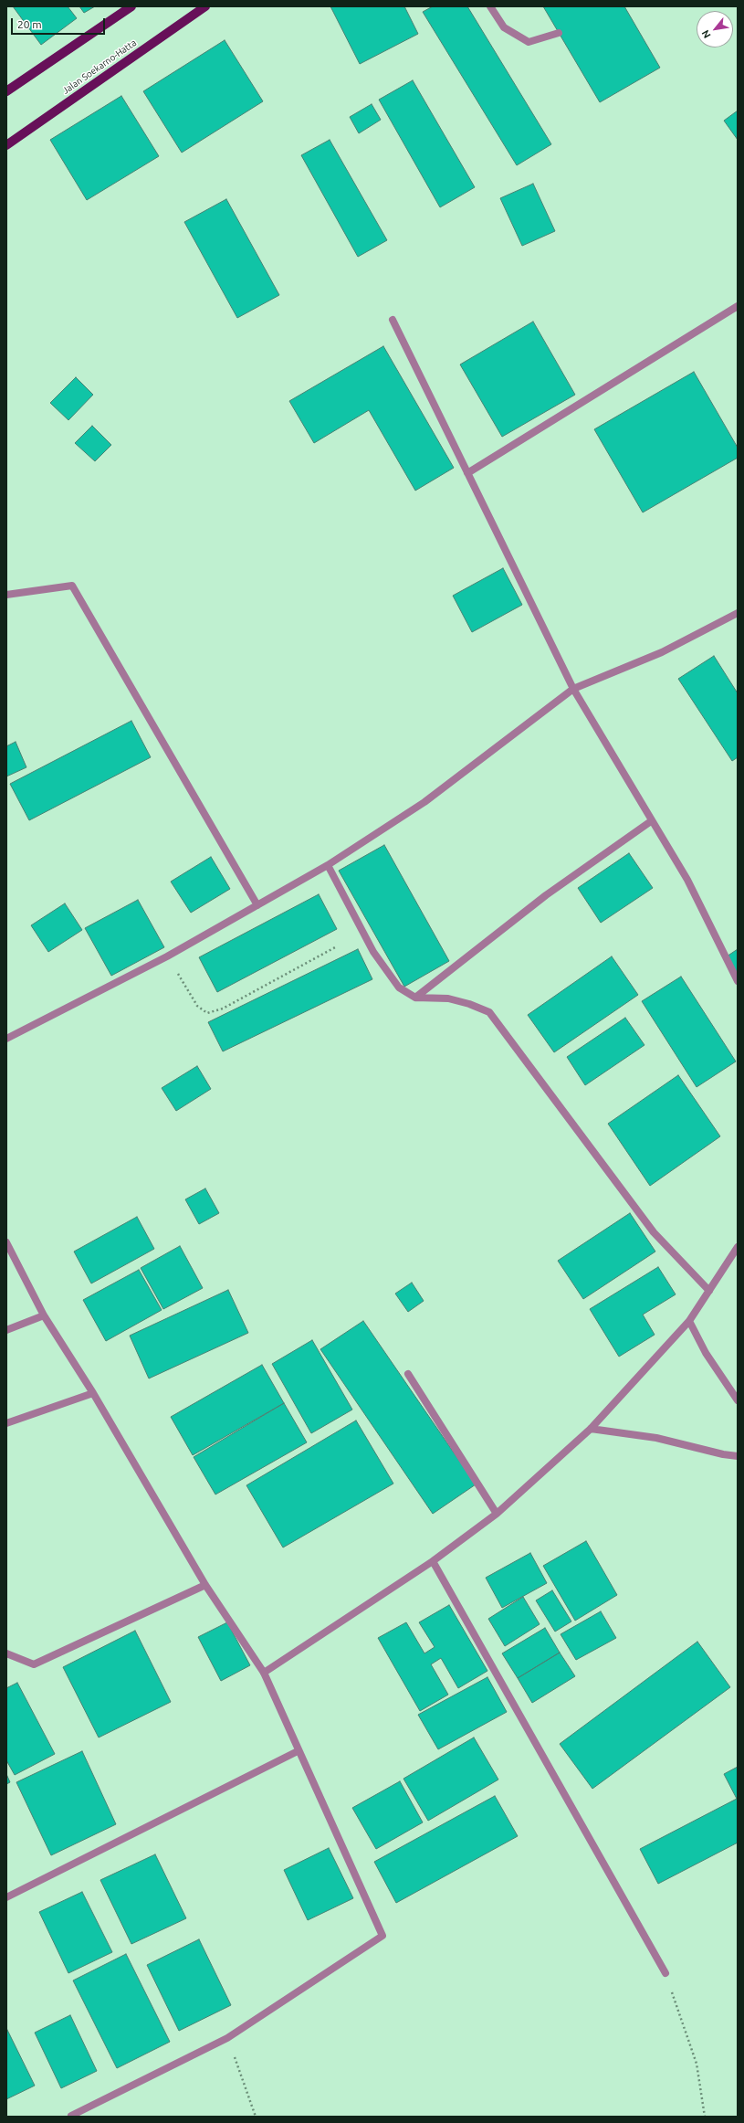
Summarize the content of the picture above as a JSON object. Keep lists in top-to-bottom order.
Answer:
{
  "streets": {
    "main road": ["Jalan Soekarno-Hatta"]
  },
  "scale_bar": "20 m",
  "north": "bottom left"
}
